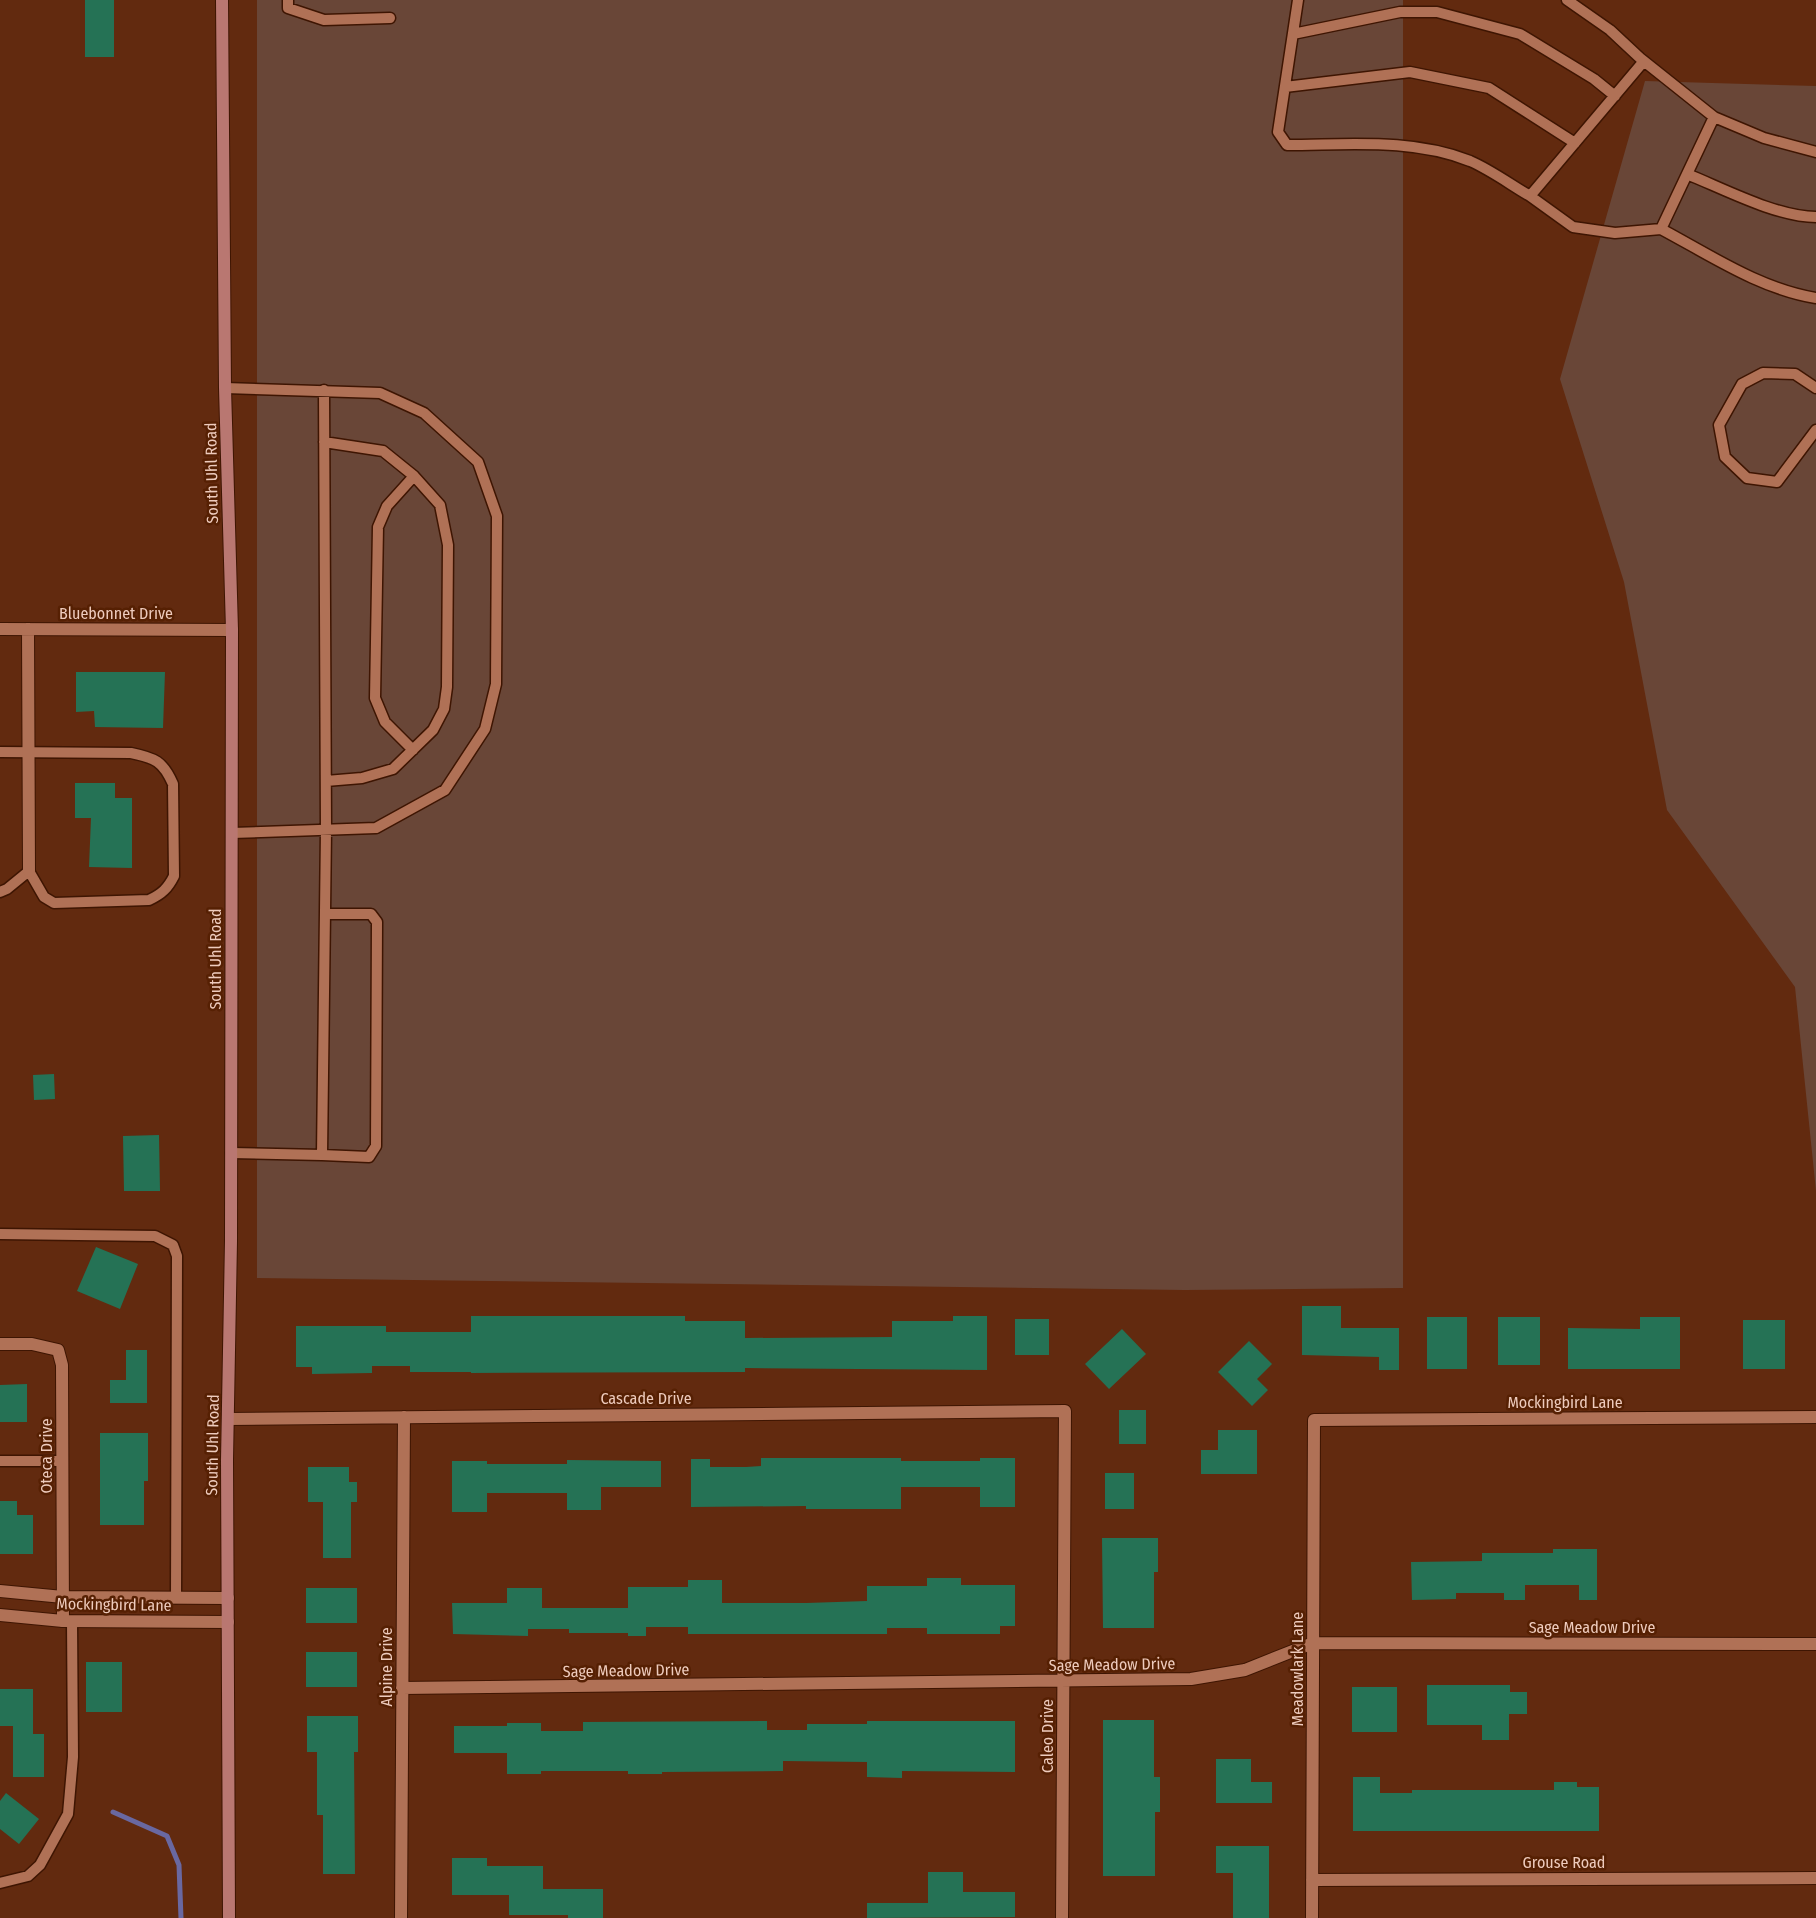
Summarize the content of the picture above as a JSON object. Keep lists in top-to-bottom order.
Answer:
{
  "streets": {
    "main road": ["South Uhl Road"],
    "street": [
      "Bluebonnet Drive",
      "Cascade Drive",
      "Mockingbird Lane",
      "Oteca Drive",
      "Sage Meadow Drive",
      "Alpine Drive",
      "Meadowlark Lane",
      "Caleo Drive",
      "Grouse Road"
    ]
  },
  "crossings": [
    ["South Uhl Road", "Bluebonnet Drive"],
    ["South Uhl Road", "Cascade Drive"],
    ["South Uhl Road", "Mockingbird Lane"],
    ["Cascade Drive", "Alpine Drive"],
    ["Cascade Drive", "Caleo Drive"],
    ["Mockingbird Lane", "Oteca Drive"],
    ["Mockingbird Lane", "Meadowlark Lane"],
    ["Sage Meadow Drive", "Alpine Drive"],
    ["Sage Meadow Drive", "Meadowlark Lane"],
    ["Sage Meadow Drive", "Caleo Drive"],
    ["Meadowlark Lane", "Grouse Road"]
  ]
}
